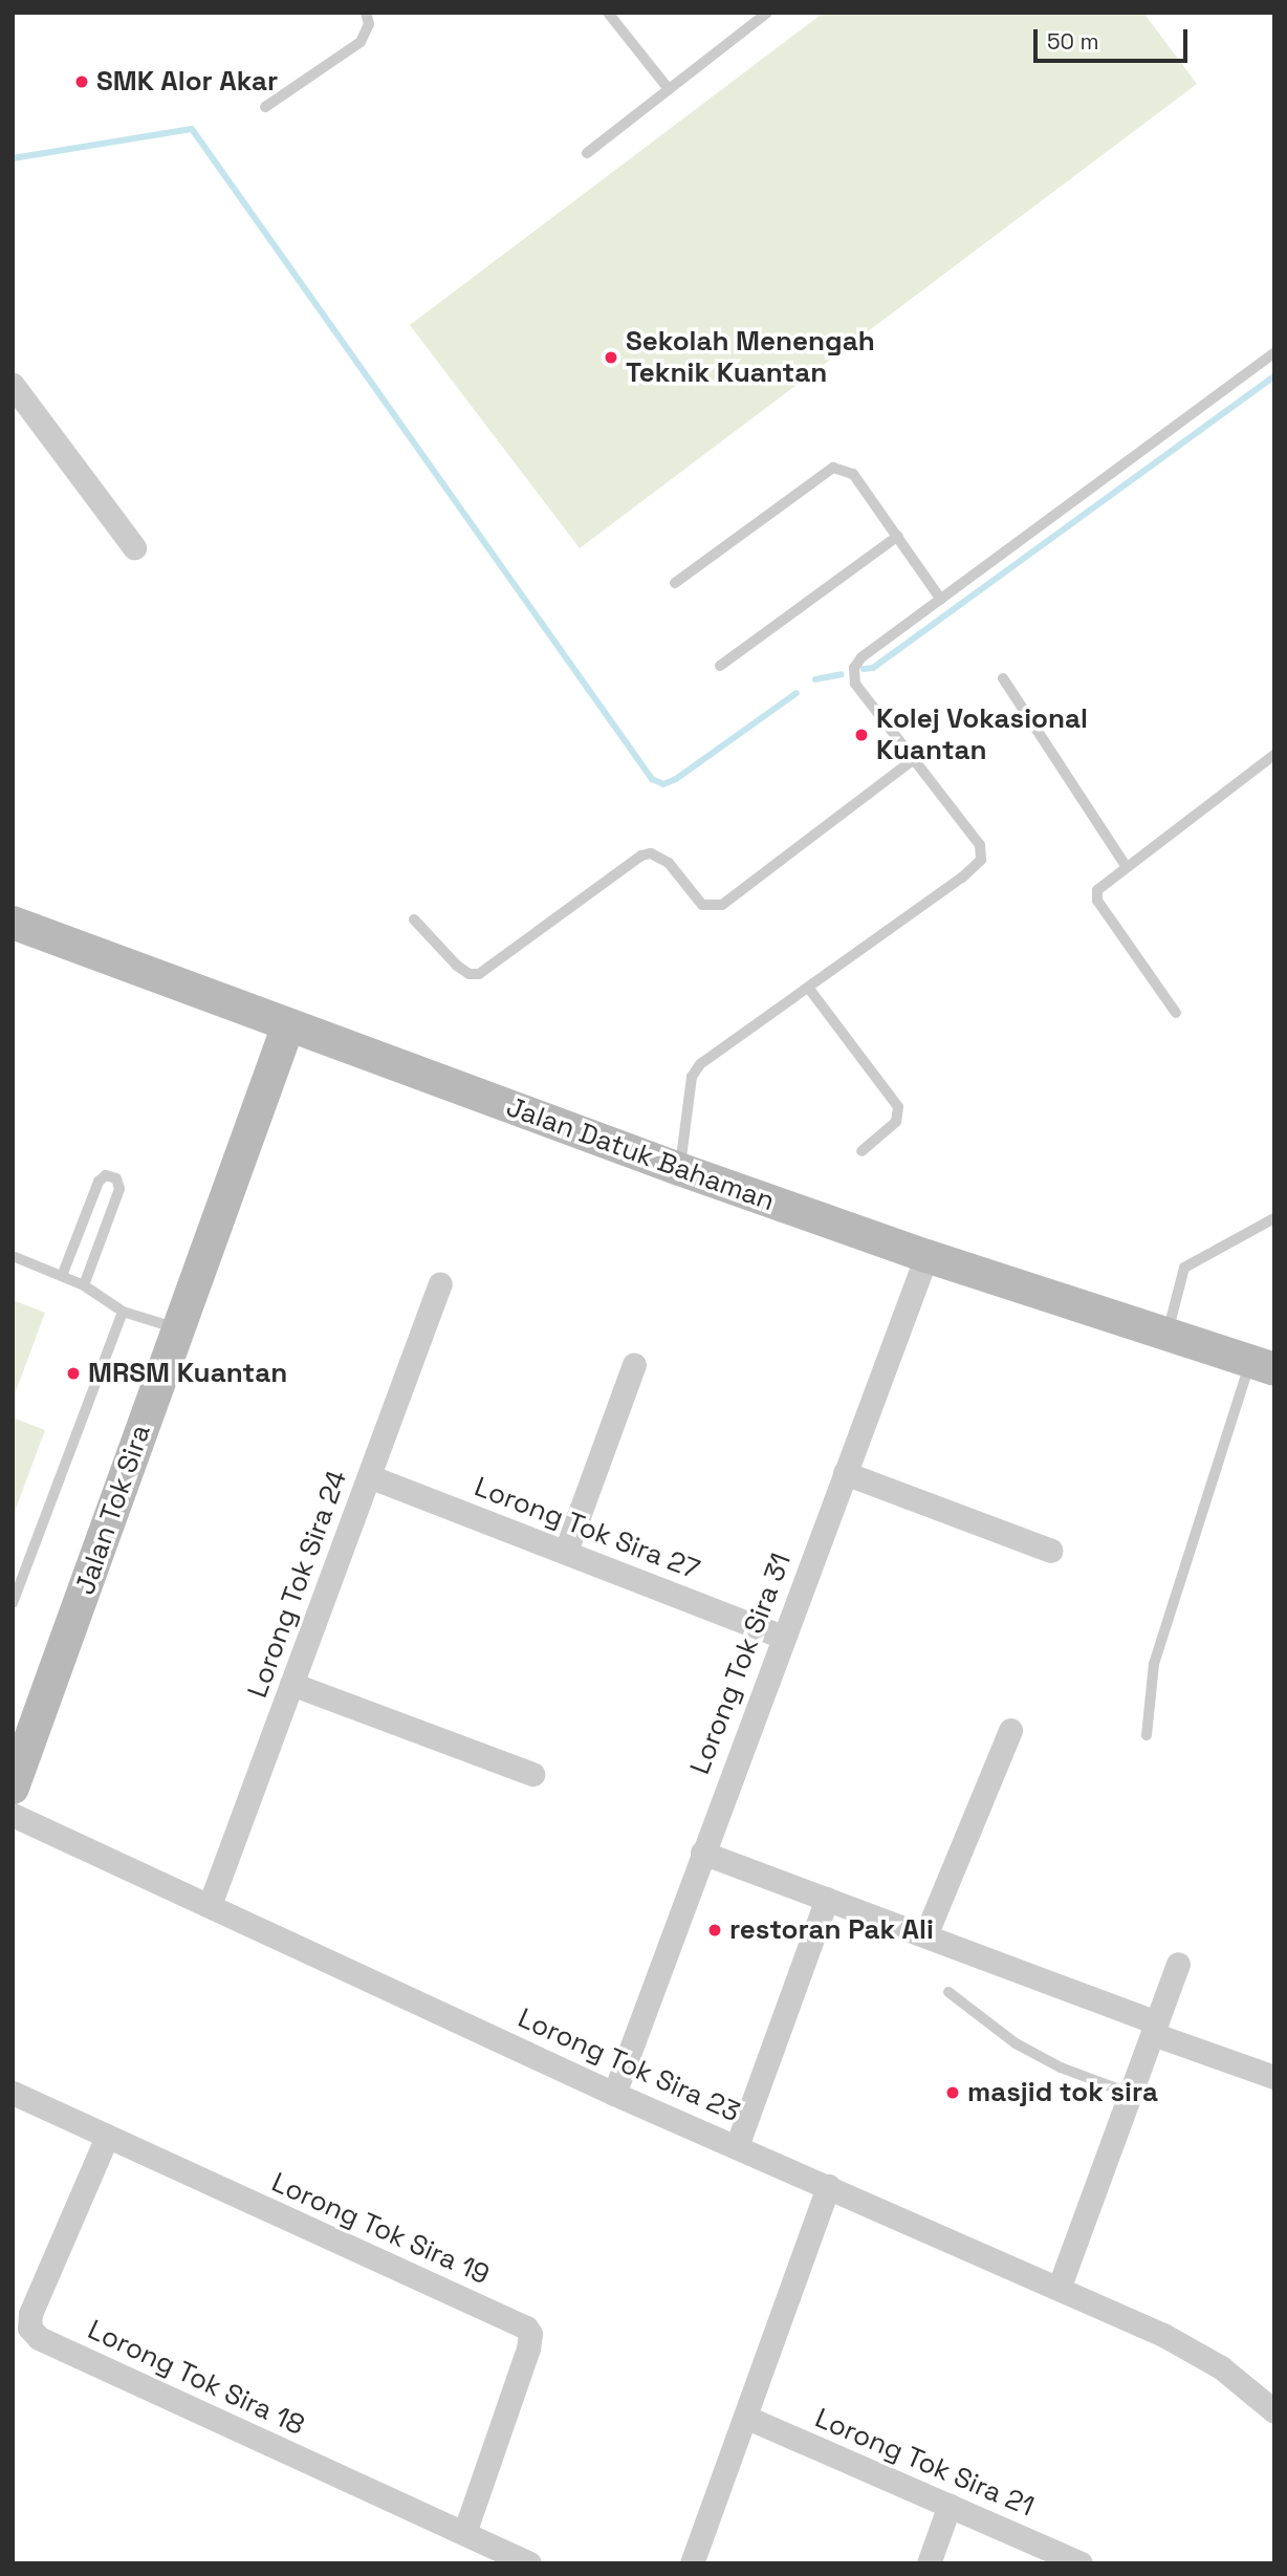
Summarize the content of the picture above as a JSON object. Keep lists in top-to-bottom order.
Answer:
{
  "streets": {
    "street": [
      "Jalan Datuk Bahaman",
      "Jalan Tok Sira",
      "Lorong Tok Sira 27",
      "Lorong Tok Sira 24",
      "Lorong Tok Sira 31",
      "Lorong Tok Sira 23",
      "Lorong Tok Sira 19",
      "Lorong Tok Sira 18",
      "Lorong Tok Sira 21"
    ]
  },
  "crossings": [
    ["Jalan Datuk Bahaman", "Jalan Tok Sira"],
    ["Jalan Datuk Bahaman", "Lorong Tok Sira 31"],
    ["Lorong Tok Sira 27", "Lorong Tok Sira 24"],
    ["Lorong Tok Sira 27", "Lorong Tok Sira 31"],
    ["Lorong Tok Sira 24", "Lorong Tok Sira 23"],
    ["Lorong Tok Sira 31", "Lorong Tok Sira 23"],
    ["Lorong Tok Sira 19", "Lorong Tok Sira 18"]
  ],
  "places": [
    "SMK Alor Akar",
    "Sekolah Menengah Teknik Kuantan",
    "Kolej Vokasional Kuantan",
    "MRSM Kuantan",
    "restoran Pak Ali",
    "masjid tok sira"
  ],
  "scale_bar": "50 m"
}
